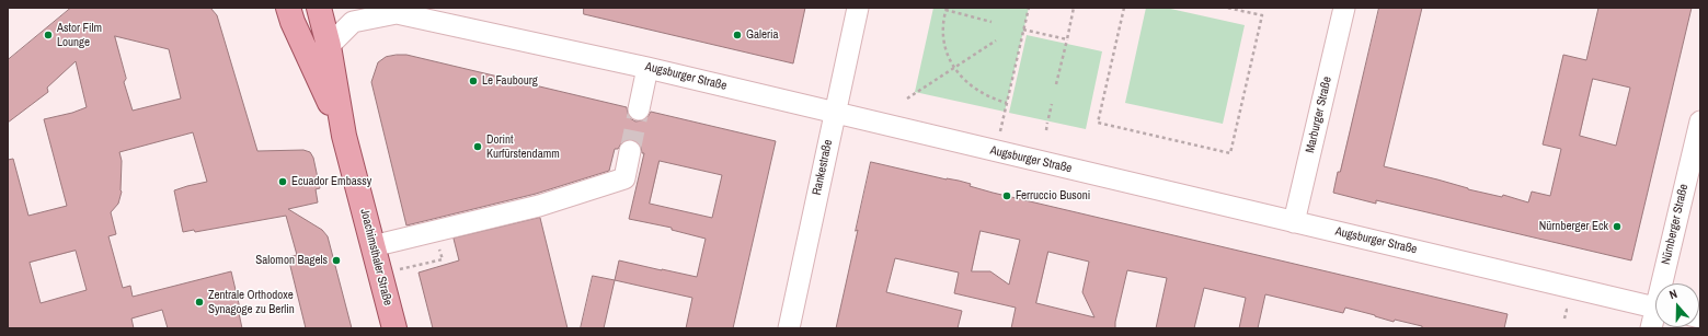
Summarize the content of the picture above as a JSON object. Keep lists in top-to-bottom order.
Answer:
{
  "streets": {
    "main road": ["Joachimsthaler Straße"],
    "street": [
      "Augsburger Straße",
      "Marburger Straße",
      "Rankestraße",
      "Nürnberger Straße"
    ]
  },
  "crossings": [
    ["Augsburger Straße", "Marburger Straße"],
    ["Augsburger Straße", "Rankestraße"],
    ["Augsburger Straße", "Joachimsthaler Straße"]
  ],
  "places": [
    "Astor Film Lounge",
    "Galeria",
    "Le Faubourg",
    "Dorint Kurfürstendamm",
    "Ecuador Embassy",
    "Ferruccio Busoni",
    "Nürnberger Eck",
    "Salomon Bagels",
    "Zentrale Orthodoxe Synagoge zu Berlin"
  ],
  "north": "top"
}
